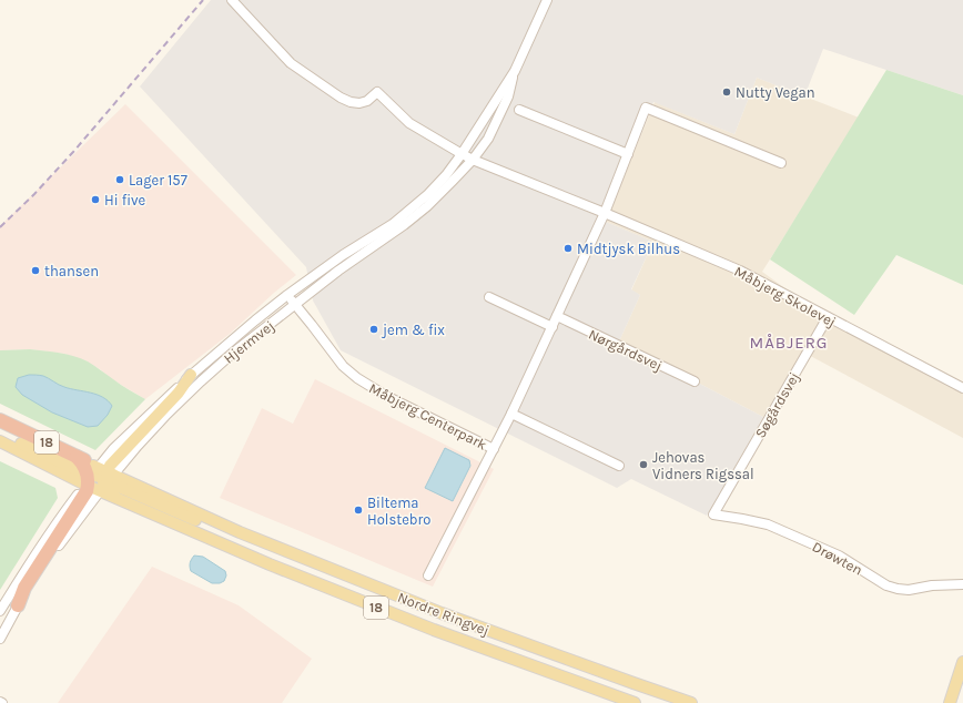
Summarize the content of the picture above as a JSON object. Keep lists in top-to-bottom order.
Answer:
{
  "streets": {
    "highway": ["18"],
    "main road": ["Nordre Ringvej"],
    "street": [
      "Måbjerg Skolevej",
      "Hjermvej",
      "Nørgårdsvej",
      "Søgårdsvej",
      "Måbjerg Centerpark",
      "Drøwten"
    ]
  },
  "crossings": [
    ["Måbjerg Skolevej", "Hjermvej"],
    ["Måbjerg Skolevej", "Søgårdsvej"],
    ["Hjermvej", "Måbjerg Centerpark"],
    ["Hjermvej", "18"],
    ["Hjermvej", "Nordre Ringvej"],
    ["Søgårdsvej", "Drøwten"],
    ["18", "Nordre Ringvej"]
  ],
  "districts": ["MÅBJERG"],
  "places": [
    "Nutty Vegan",
    "Lager 157",
    "Hi five",
    "Midtjysk Bilhus",
    "thansen",
    "jem & fix",
    "Jehovas Vidners Rigssal",
    "Biltema Holstebro"
  ]
}
